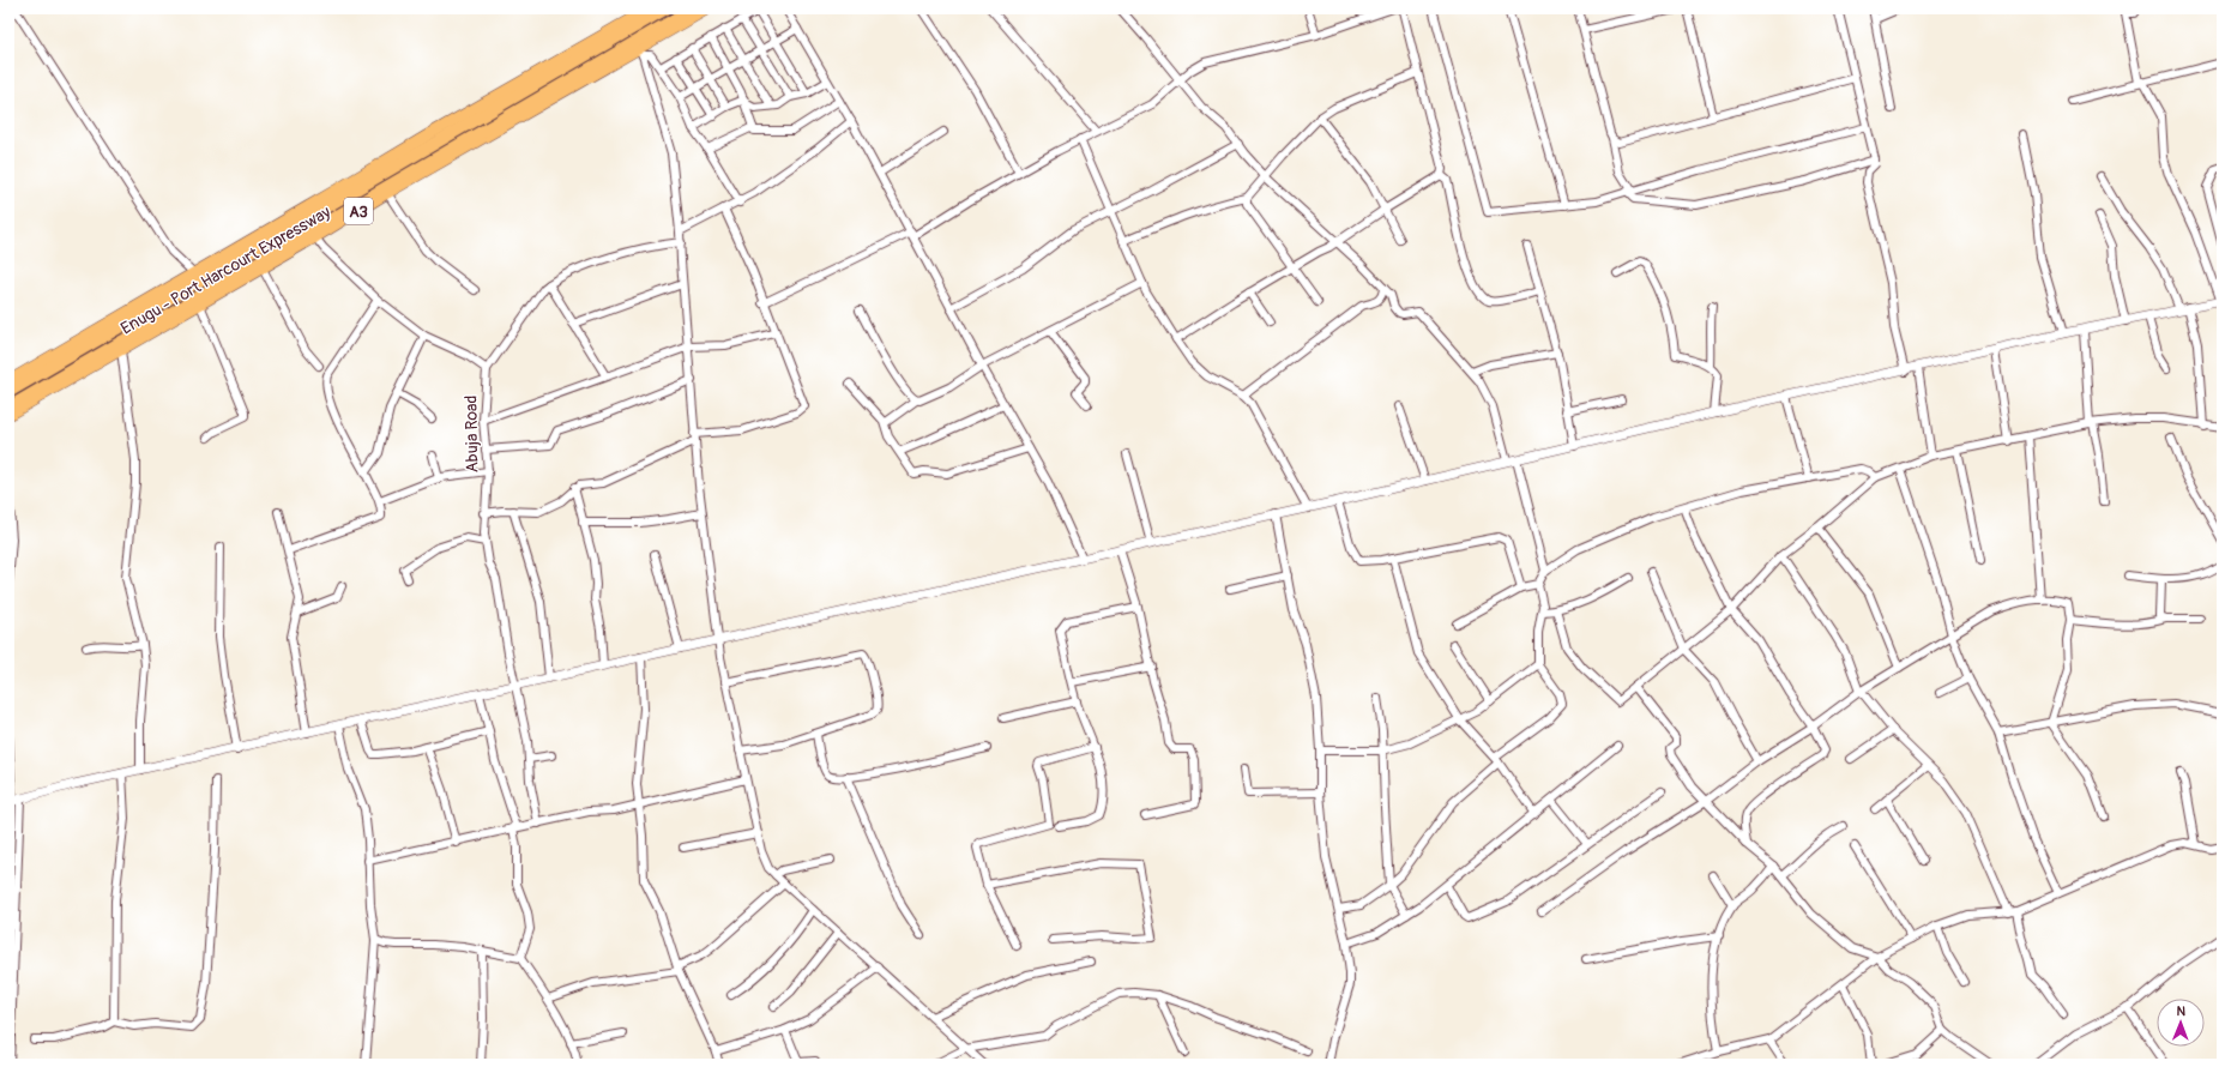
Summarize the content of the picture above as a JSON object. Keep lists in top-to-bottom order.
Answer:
{
  "streets": {
    "highway": ["A3", "Enugu - Port Harcourt Expressway"],
    "street": ["Abuja Road"]
  },
  "north": "top"
}
